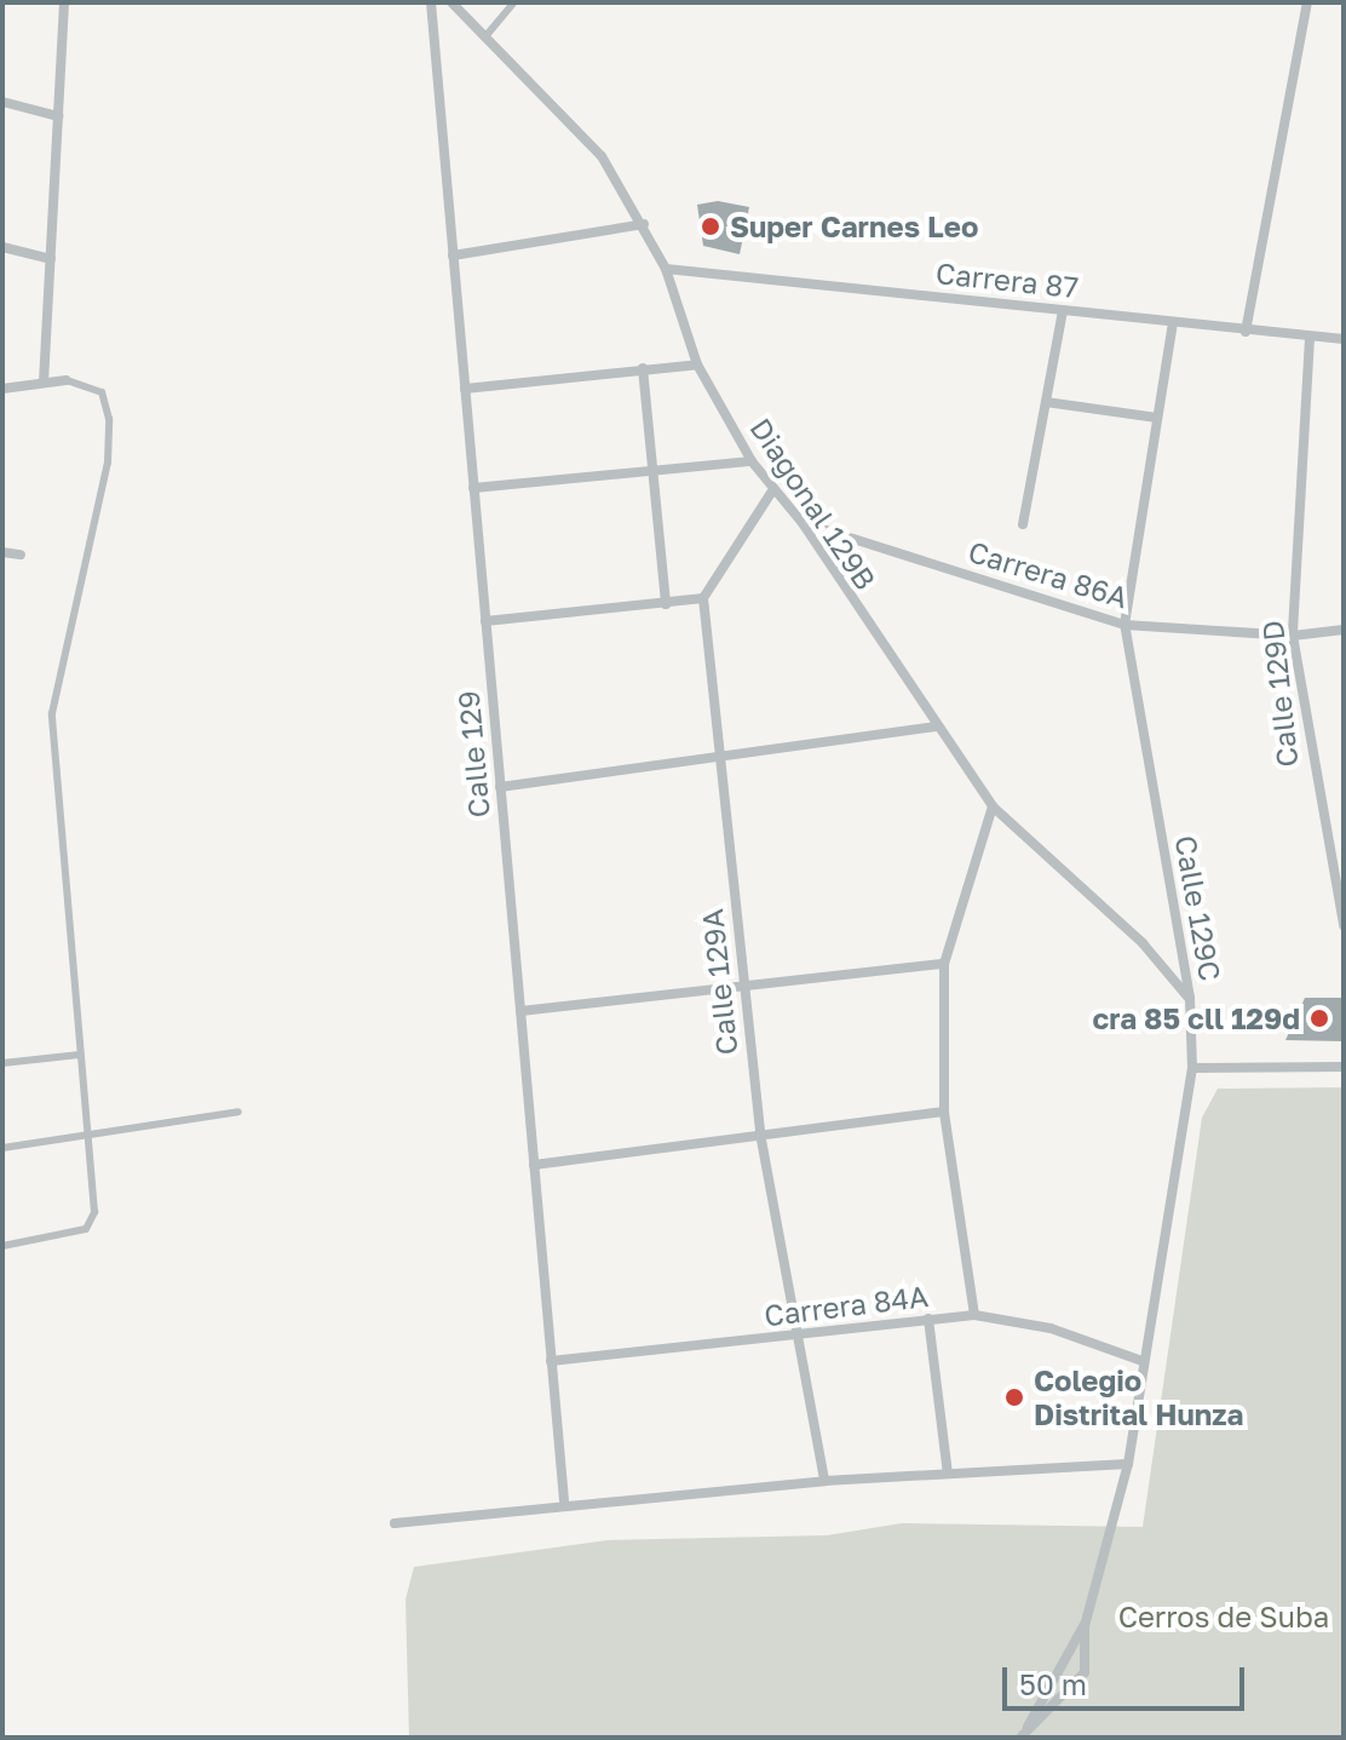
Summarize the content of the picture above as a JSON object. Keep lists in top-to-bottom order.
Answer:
{
  "streets": {
    "street": [
      "Carrera 87",
      "Diagonal 129B",
      "Carrera 86A",
      "Calle 129D",
      "Calle 129",
      "Calle 129C",
      "Calle 129A",
      "Carrera 84A"
    ]
  },
  "crossings": [
    ["Carrera 87", "Diagonal 129B"],
    ["Carrera 87", "Calle 129D"],
    ["Carrera 87", "Calle 129C"],
    ["Diagonal 129B", "Carrera 86A"],
    ["Diagonal 129B", "Calle 129C"],
    ["Carrera 86A", "Calle 129D"],
    ["Carrera 86A", "Calle 129C"],
    ["Calle 129", "Carrera 84A"],
    ["Calle 129C", "Carrera 84A"],
    ["Calle 129A", "Carrera 84A"]
  ],
  "parks": ["Cerros de Suba"],
  "places": ["Super Carnes Leo", "cra 85 cll 129d", "Colegio Distrital Hunza"],
  "scale_bar": "50 m"
}
